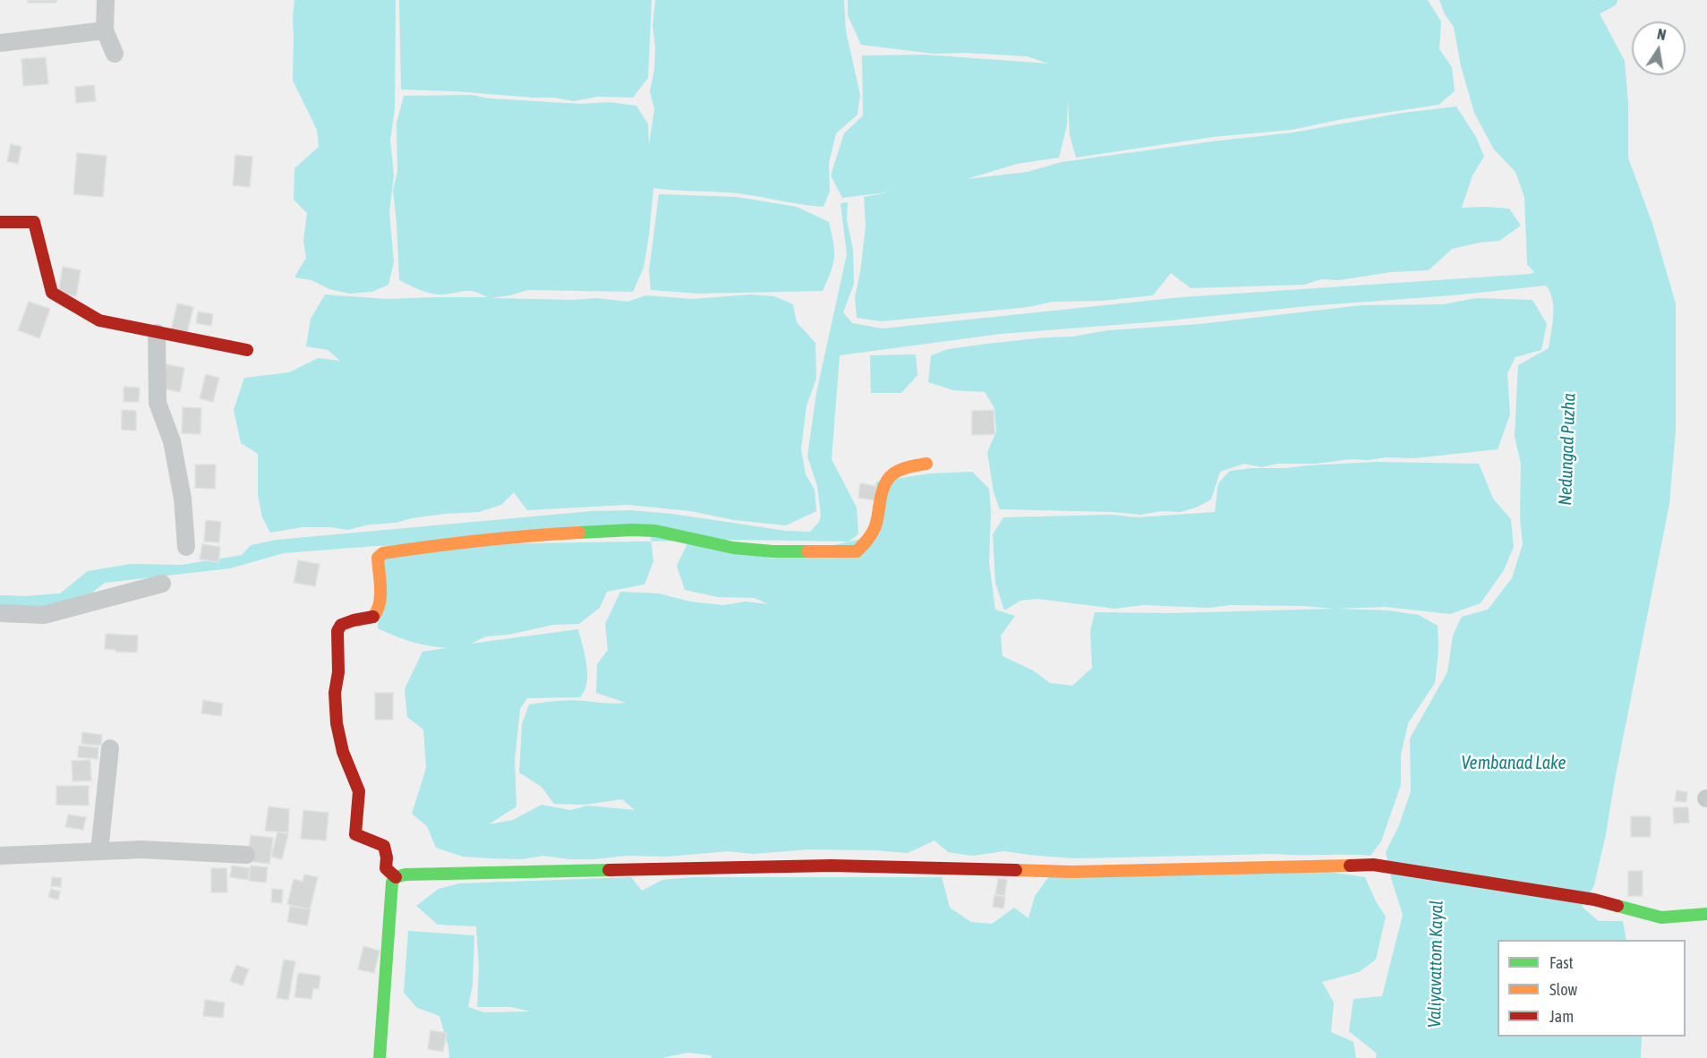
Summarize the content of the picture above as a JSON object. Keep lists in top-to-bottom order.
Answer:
{
  "water": ["Nedungad Puzha", "Vembanad Lake", "Valiyavattom Kayal"],
  "legend": ["Fast", "Slow", "Jam"],
  "north": "top"
}
